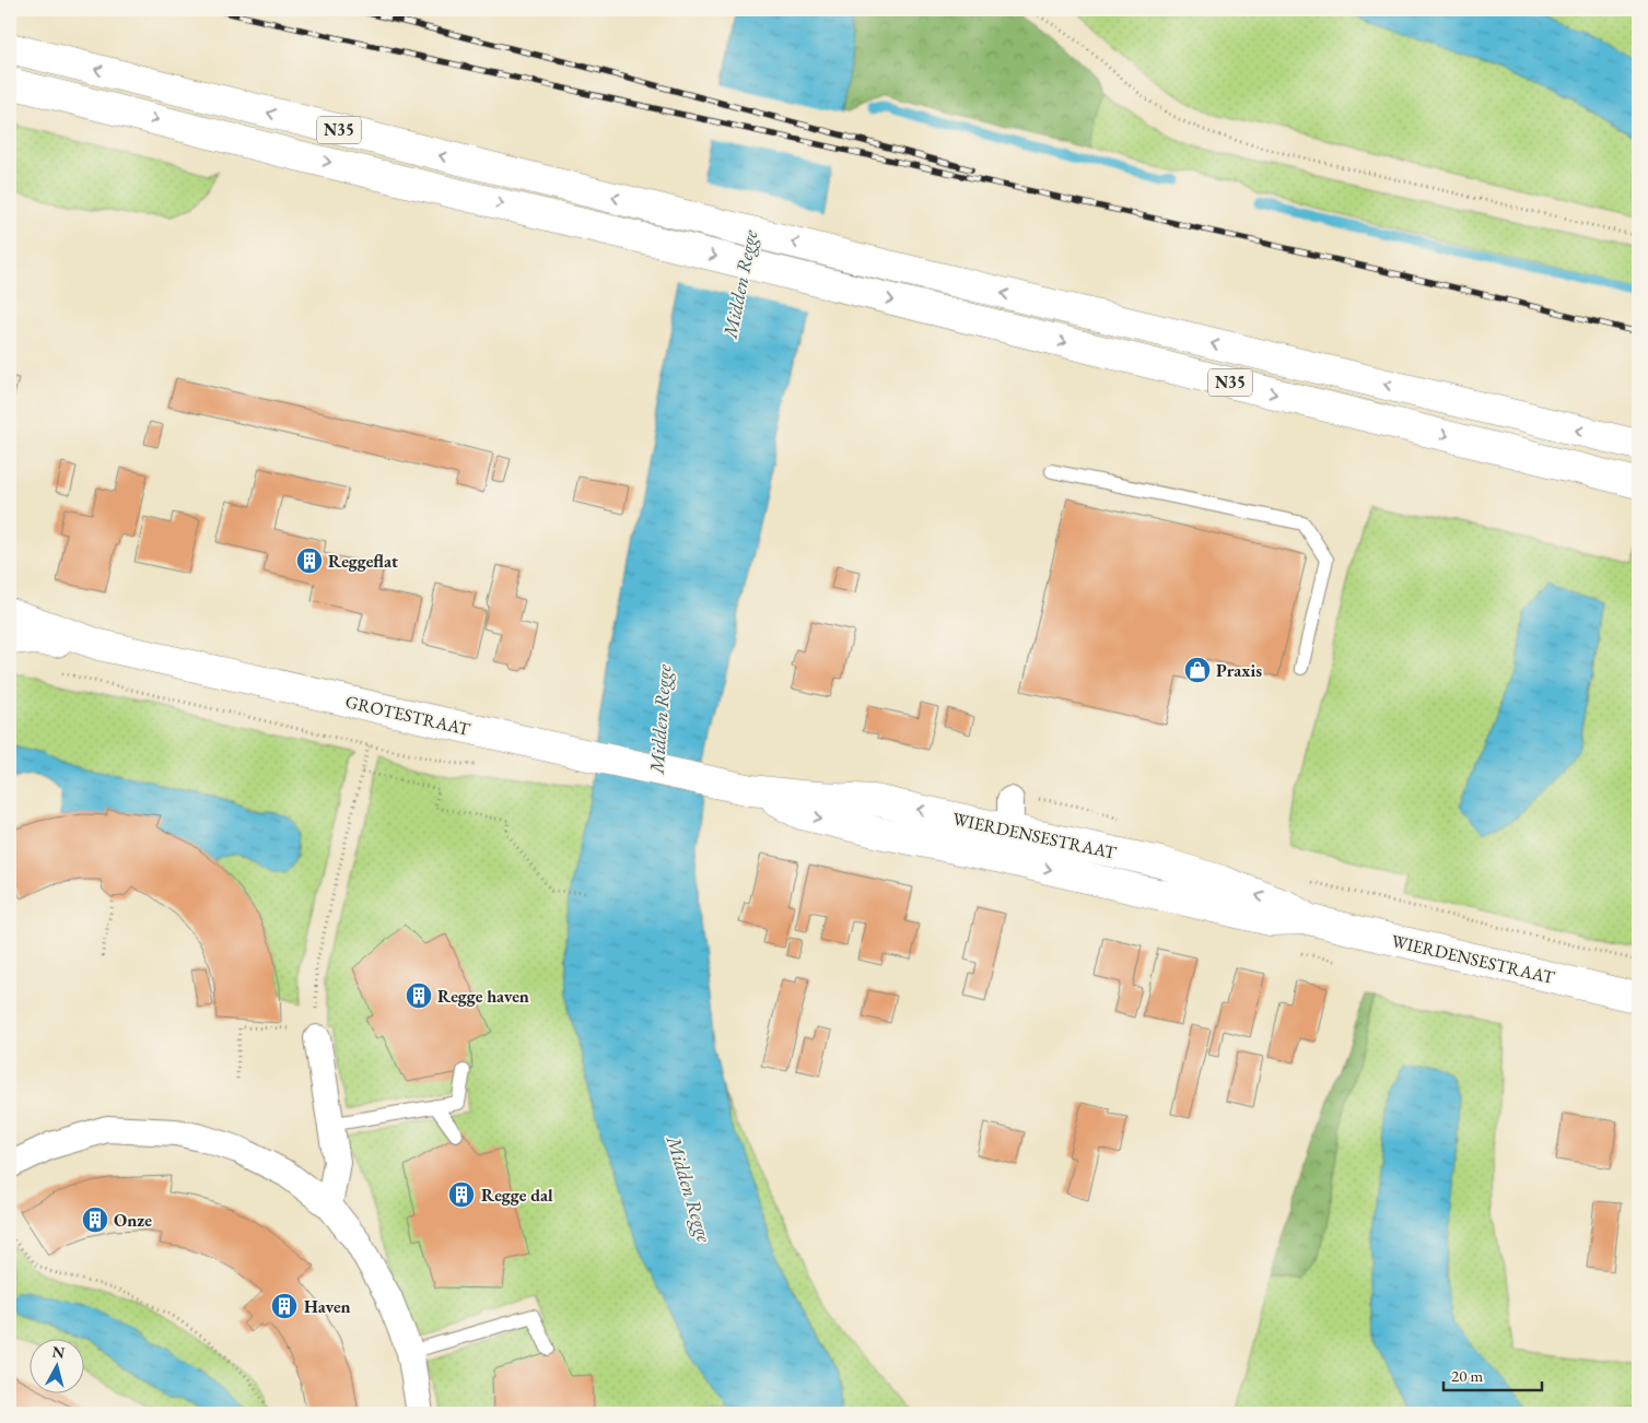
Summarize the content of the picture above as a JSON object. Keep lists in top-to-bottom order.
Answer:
{
  "streets": {
    "main road": ["N35", "GROTESTRAAT", "WIERDENSESTRAAT"]
  },
  "crossings": [
    ["GROTESTRAAT", "WIERDENSESTRAAT"]
  ],
  "water": ["Midden Regge"],
  "places": {
    "building": [
      "Reggeflat",
      "Regge haven",
      "Regge dal",
      "Onze",
      "Haven"
    ],
    "shop": ["Praxis"]
  },
  "scale_bar": "20 m",
  "north": "top"
}
